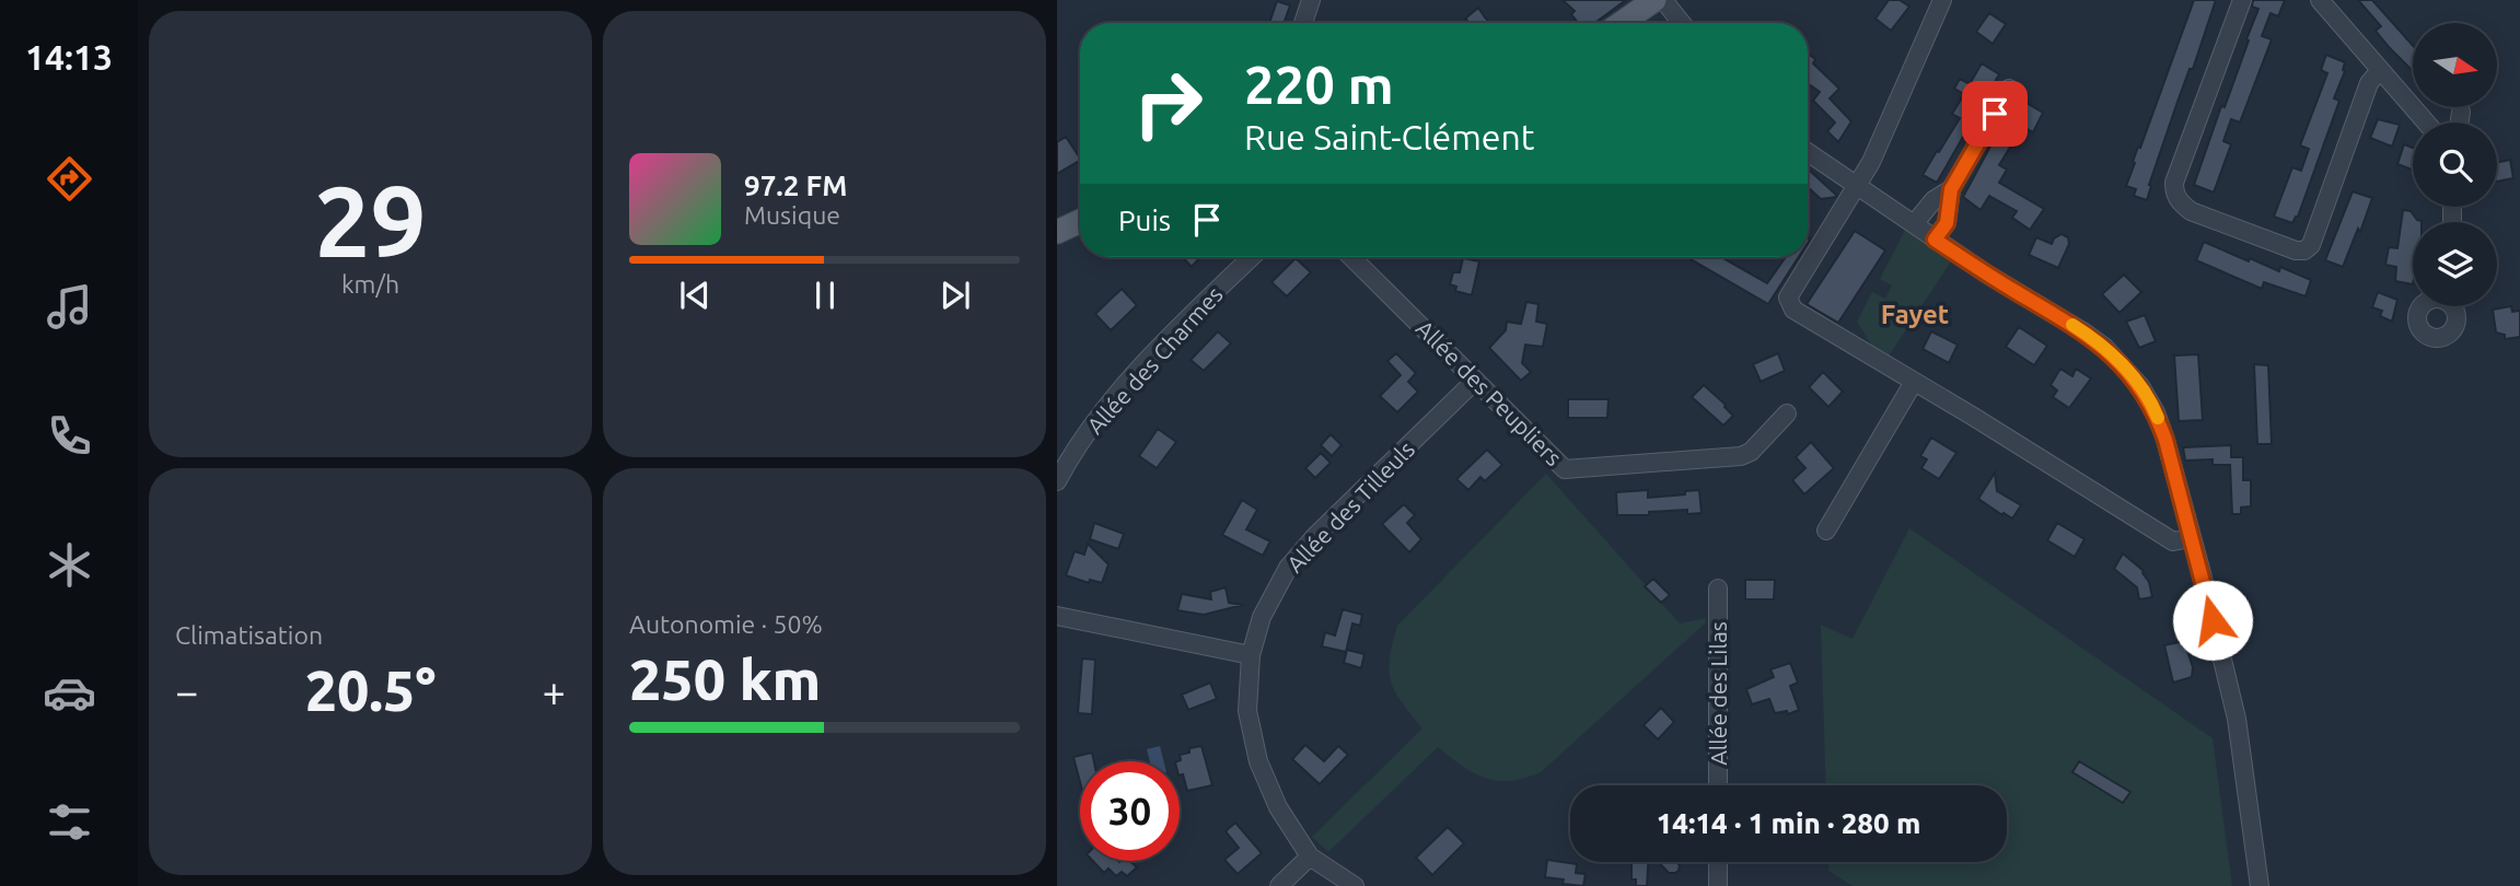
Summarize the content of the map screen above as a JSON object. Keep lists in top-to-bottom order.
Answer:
{
  "streets": {
    "street": [
      "Allée des Charmes",
      "Allée des Peupliers",
      "Allée des Tilleuls",
      "Allée des Lilas"
    ]
  },
  "crossings": [
    ["Allée des Peupliers", "Allée des Tilleuls"]
  ],
  "districts": ["Fayet"],
  "north": "right",
  "page": {
    "tabs": "14:13",
    "tile": [
      ["29", "km/h"],
      "Climatisation",
      ["Autonomie · 50%", "250 km"]
    ],
    "turn": ["220 m", "Rue Saint-Clément"],
    "song": ["97.2 FM", "Musique"],
    "then": "Puis",
    "heat": ["−", "20.5°", "+"],
    "limit": "30",
    "trip": "14:14 · 1 min · 280 m"
  }
}
